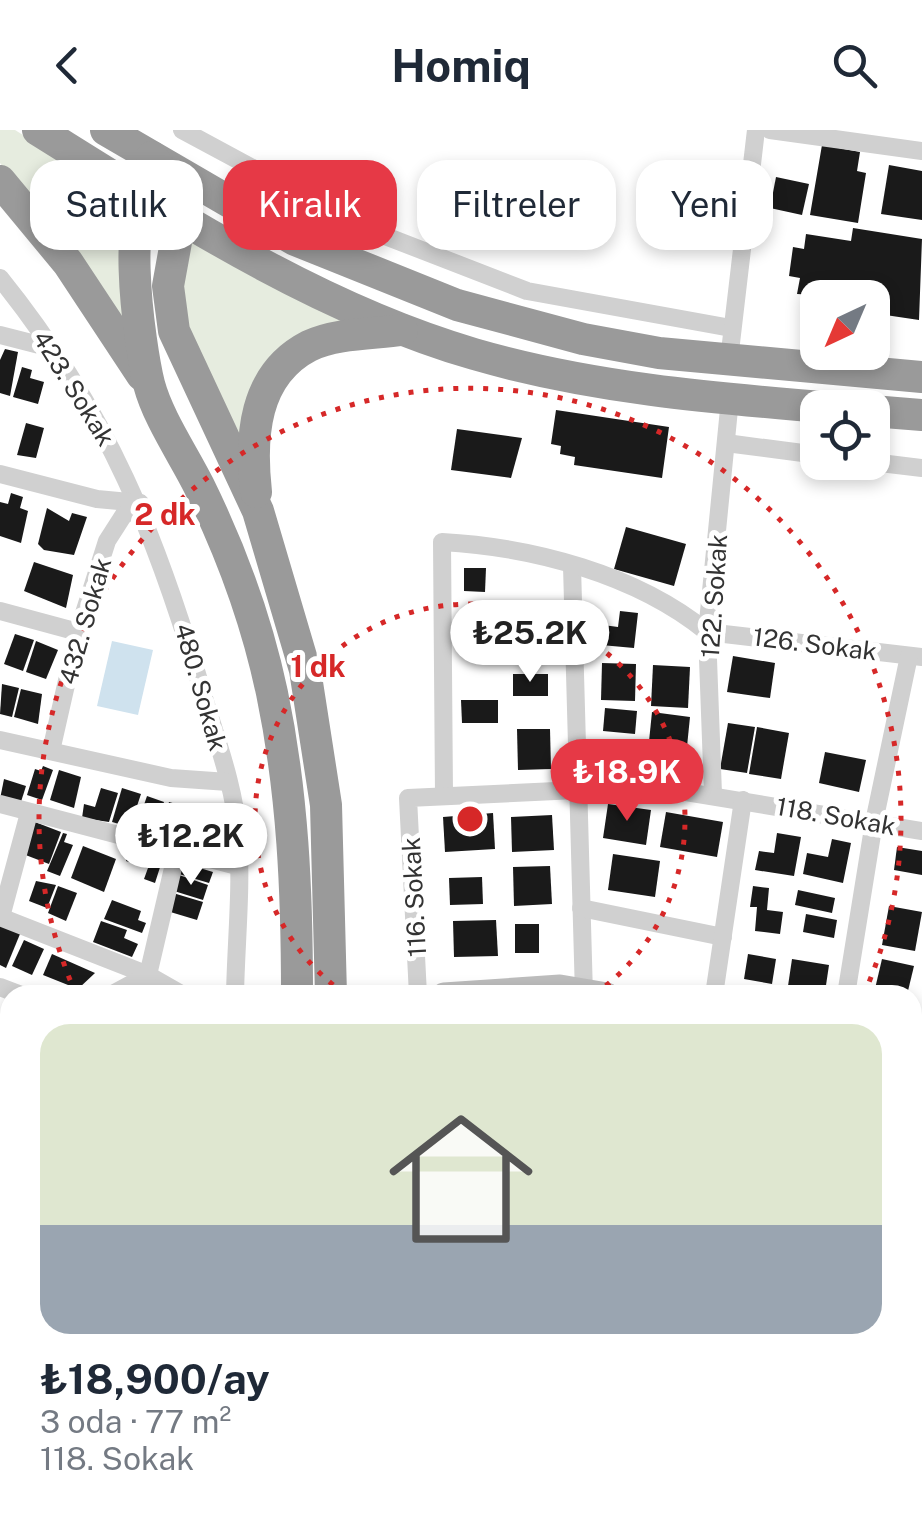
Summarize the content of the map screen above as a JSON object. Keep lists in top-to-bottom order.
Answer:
{
  "streets": {
    "street": [
      "423. Sokak",
      "122. Sokak",
      "432. Sokak",
      "126. Sokak",
      "480. Sokak",
      "118. Sokak",
      "116. Sokak"
    ]
  },
  "crossings": [
    ["423. Sokak", "432. Sokak"],
    ["423. Sokak", "480. Sokak"],
    ["122. Sokak", "126. Sokak"],
    ["122. Sokak", "118. Sokak"],
    ["432. Sokak", "480. Sokak"],
    ["118. Sokak", "116. Sokak"]
  ],
  "north": "bottom left",
  "page": {
    "header": "Homiq",
    "chip": [
      "Satılık",
      "Kiralık",
      "Filtreler",
      "Yeni"
    ],
    "price": ["₺25.2K", "₺18.9K", "₺12.2K"],
    "list": [
      {
        "name": "₺18,900/ay",
        "note": "3 oda · 77 m² · 118. Sokak"
      }
    ]
  },
  "rings": ["2 dk", "1 dk"]
}
